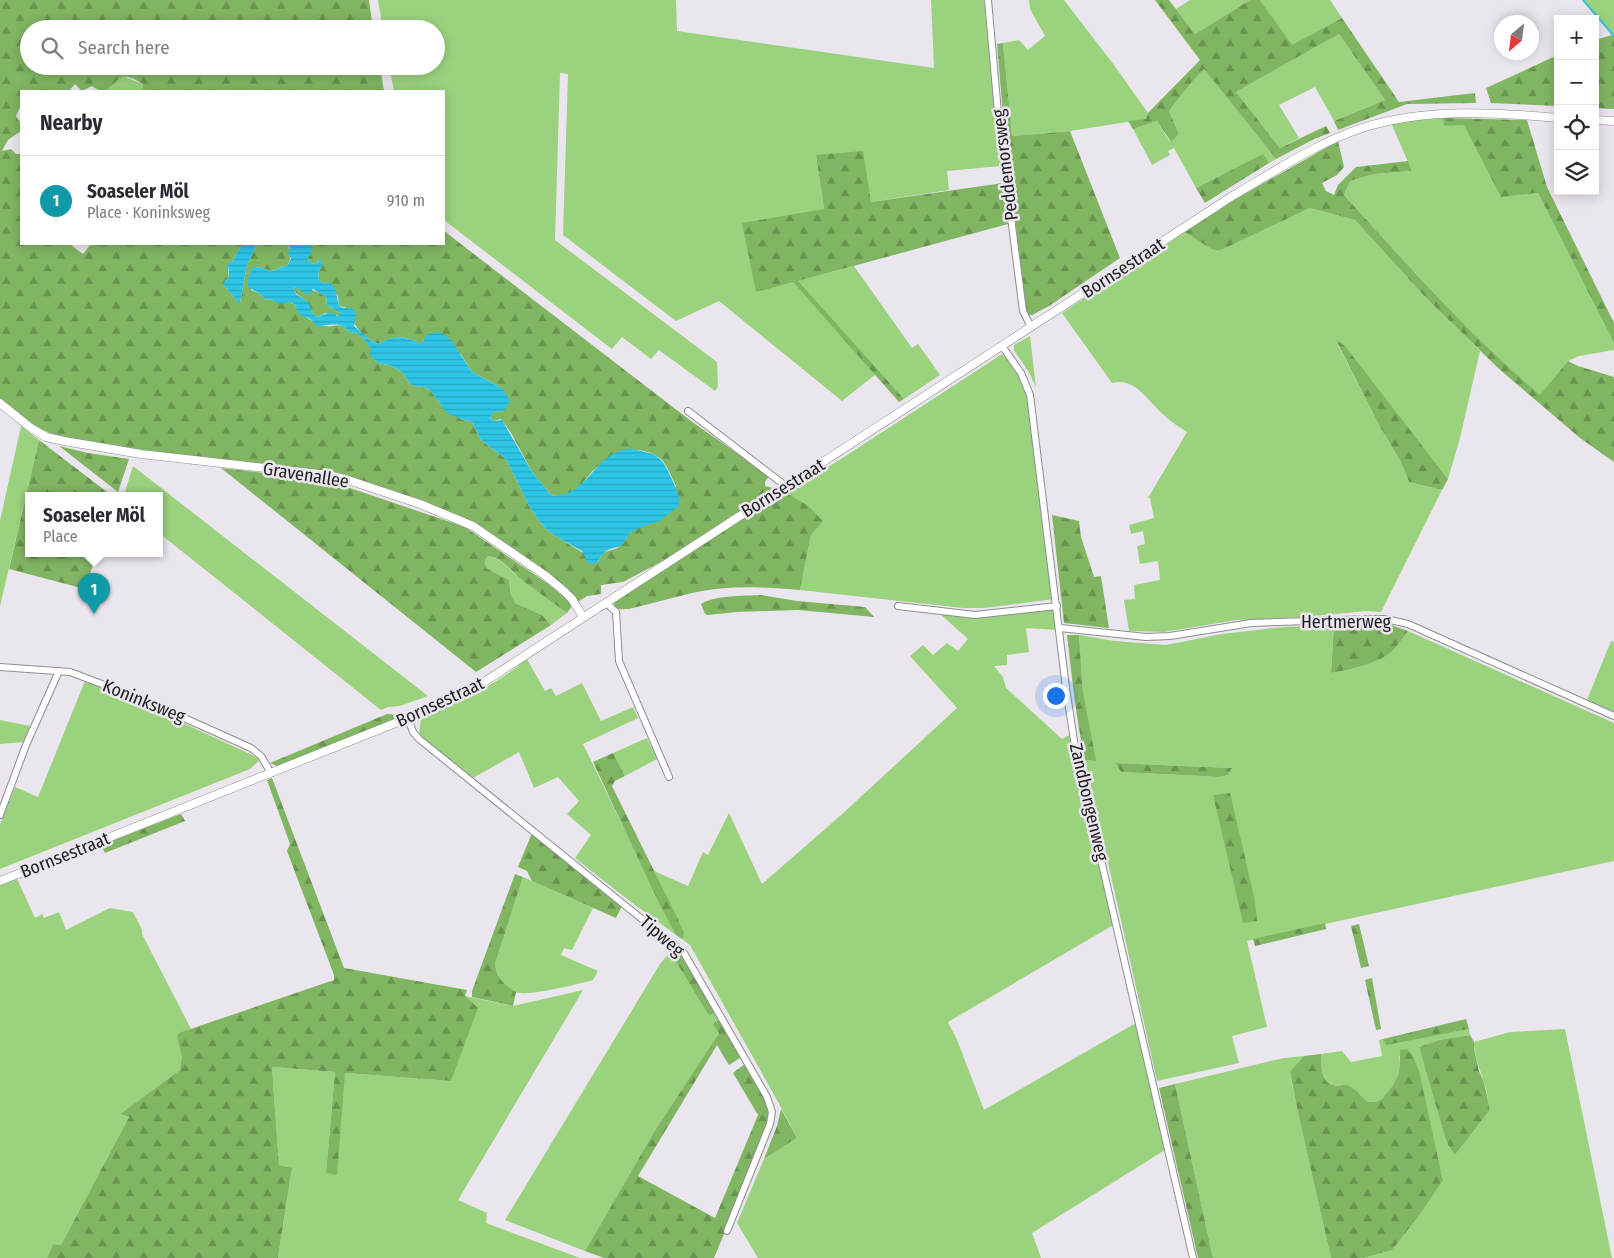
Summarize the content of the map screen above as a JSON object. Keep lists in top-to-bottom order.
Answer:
{
  "streets": {
    "street": [
      "Peddemorsweg",
      "Bornsestraat",
      "Gravenallee",
      "Hertmerweg",
      "Koninksweg",
      "Zandbongenweg",
      "Tipweg"
    ]
  },
  "crossings": [
    ["Peddemorsweg", "Bornsestraat"],
    ["Bornsestraat", "Gravenallee"],
    ["Bornsestraat", "Koninksweg"],
    ["Bornsestraat", "Zandbongenweg"],
    ["Bornsestraat", "Tipweg"],
    ["Hertmerweg", "Zandbongenweg"]
  ],
  "north": "bottom left",
  "page": {
    "map_buttons": ["+", "−"],
    "search": "Search here",
    "heading": "Nearby",
    "list": [
      {
        "mark": "1",
        "name": "Soaseler Möl",
        "note": "Place · Koninksweg",
        "value": "910 m"
      }
    ],
    "popup": ["Soaseler Möl", "Place"],
    "pins": "1"
  }
}
